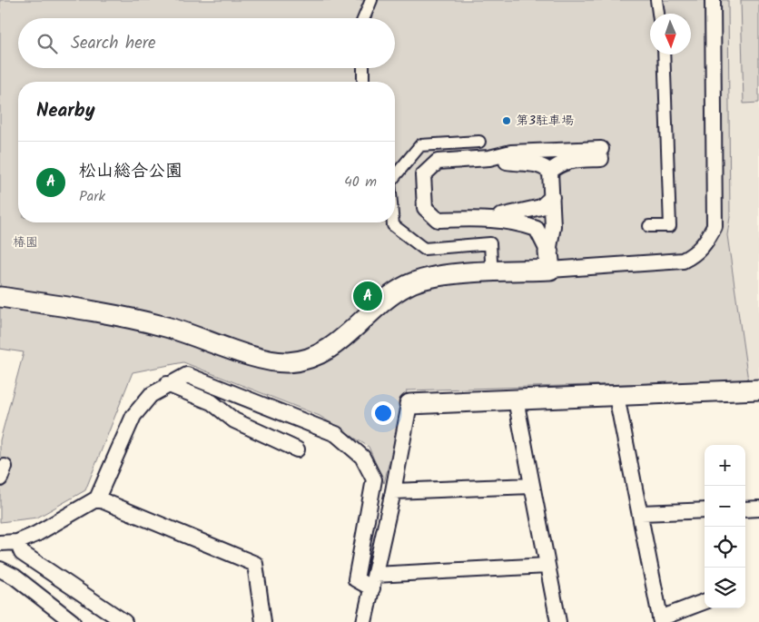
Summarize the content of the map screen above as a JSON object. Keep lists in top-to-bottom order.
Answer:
{
  "parks": ["椿園"],
  "places": ["第3駐車場"],
  "north": "bottom",
  "page": {
    "search": "Search here",
    "heading": "Nearby",
    "list": [
      {
        "mark": "A",
        "name": "松山総合公園",
        "note": "Park",
        "value": "40 m"
      }
    ],
    "pins": "A",
    "map_buttons": ["+", "−"]
  }
}
